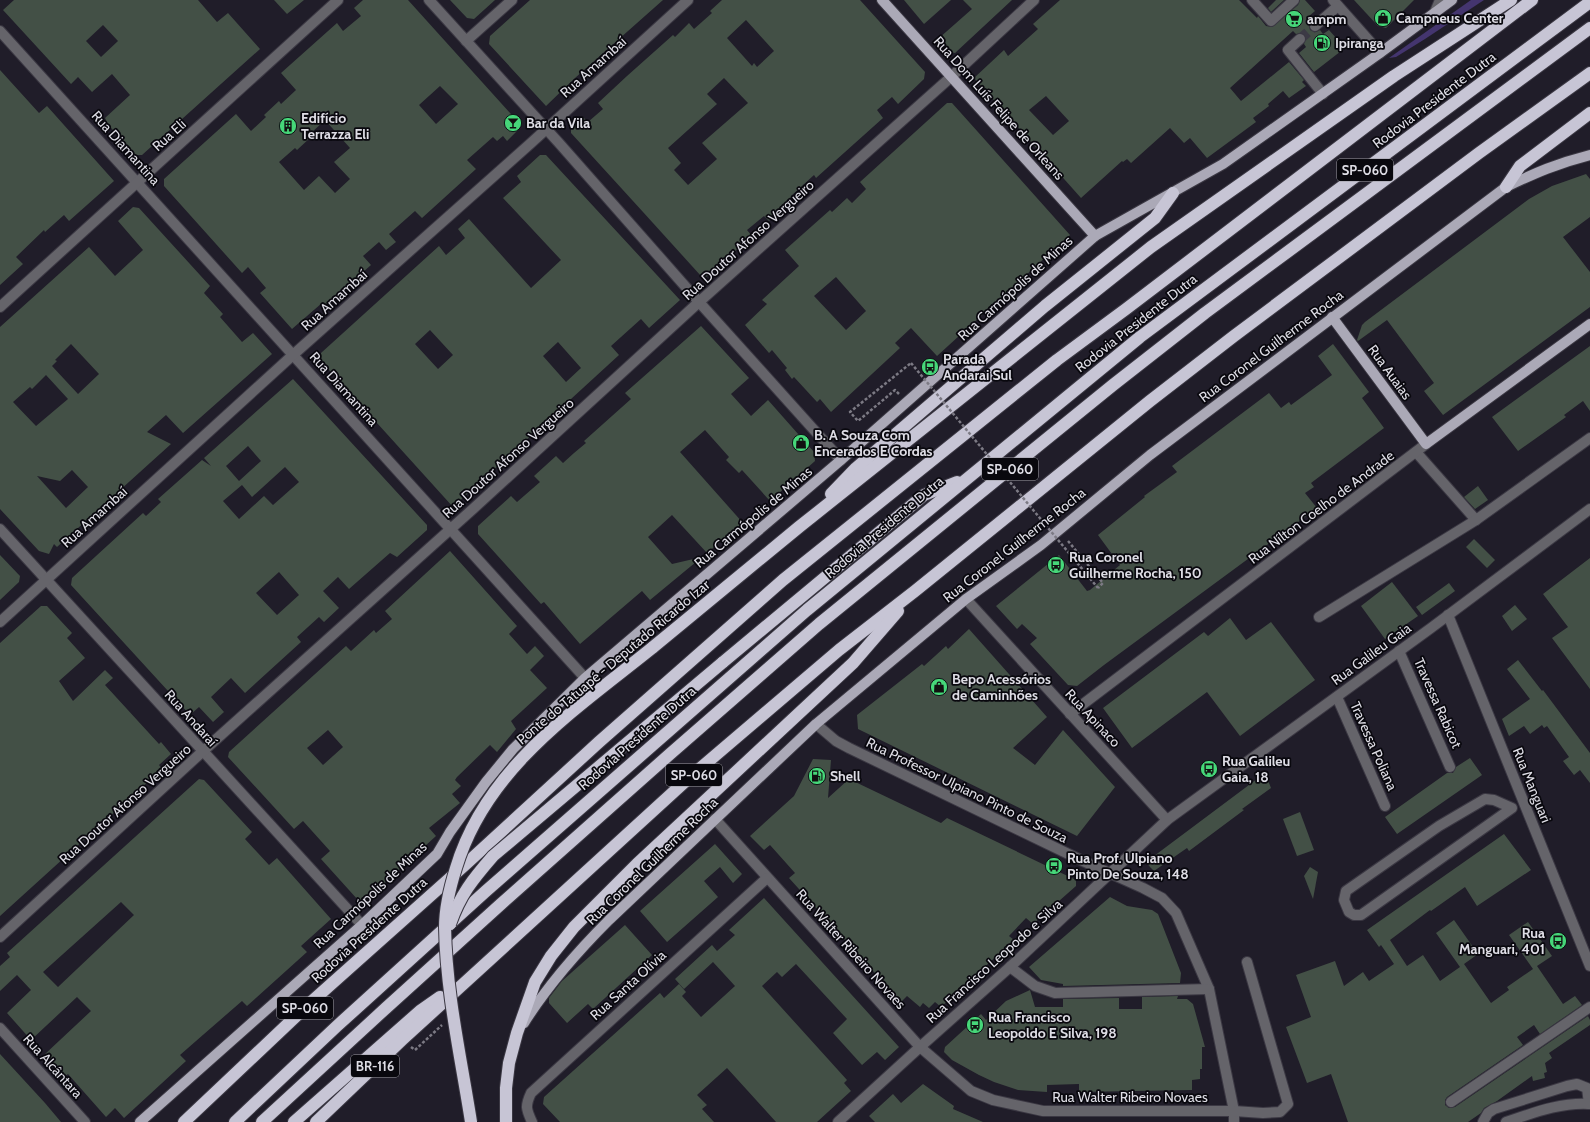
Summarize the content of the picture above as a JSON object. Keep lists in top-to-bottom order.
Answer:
{
  "streets": {
    "highway": [
      "Rodovia Presidente Dutra",
      "SP-060",
      "Ponte do Tatuapé - Deputado Ricardo Izar",
      "BR-116"
    ],
    "main road": [
      "Rua Dom Luís Felipe de Orleans",
      "Rua Carmópolis de Minas",
      "Rua Coronel Guilherme Rocha",
      "Rua Auaias",
      "Rua Nílton Coelho de Andrade"
    ],
    "street": [
      "Rua Amambaí",
      "Rua Eli",
      "Rua Diamantina",
      "Rua Doutor Afonso Vergueiro",
      "Rua Galileu Gaia",
      "Travessa Rabicot",
      "Rua Andaraí",
      "Rua Apinaco",
      "Travessa Poliana",
      "Rua Manguari",
      "Rua Professor Ulpiano Pinto de Souza",
      "Rua Walter Ribeiro Novaes",
      "Rua Francisco Leopodo e Silva",
      "Rua Santa Olívia",
      "Rua Alcântara"
    ]
  },
  "crossings": [
    ["Rua Amambaí", "Rua Diamantina"],
    ["Rua Amambaí", "Rua Andaraí"],
    ["Rua Dom Luís Felipe de Orleans", "Rua Doutor Afonso Vergueiro"],
    ["Rua Dom Luís Felipe de Orleans", "Rua Carmópolis de Minas"],
    ["Rua Eli", "Rua Diamantina"],
    ["Rua Diamantina", "Rua Doutor Afonso Vergueiro"],
    ["Rua Diamantina", "Rua Carmópolis de Minas"],
    ["SP-060", "BR-116"],
    ["Rua Doutor Afonso Vergueiro", "Rua Andaraí"],
    ["Rua Carmópolis de Minas", "Rua Andaraí"],
    ["Rua Coronel Guilherme Rocha", "Rua Auaias"],
    ["Rua Coronel Guilherme Rocha", "Rua Apinaco"],
    ["Rua Coronel Guilherme Rocha", "Rua Professor Ulpiano Pinto de Souza"],
    ["Rua Coronel Guilherme Rocha", "Rua Walter Ribeiro Novaes"],
    ["Rua Auaias", "Rua Nílton Coelho de Andrade"],
    ["Rua Nílton Coelho de Andrade", "Rua Apinaco"],
    ["Rua Galileu Gaia", "Travessa Rabicot"],
    ["Rua Galileu Gaia", "Rua Apinaco"],
    ["Rua Galileu Gaia", "Travessa Poliana"],
    ["Rua Galileu Gaia", "Rua Manguari"],
    ["Rua Galileu Gaia", "Rua Francisco Leopodo e Silva"],
    ["Rua Apinaco", "Rua Francisco Leopodo e Silva"],
    ["Rua Professor Ulpiano Pinto de Souza", "Rua Walter Ribeiro Novaes"],
    ["Rua Professor Ulpiano Pinto de Souza", "Rua Francisco Leopodo e Silva"],
    ["Rua Walter Ribeiro Novaes", "Rua Francisco Leopodo e Silva"],
    ["Rua Walter Ribeiro Novaes", "Rua Santa Olívia"]
  ],
  "places": {
    "shop": ["Campneus Center", "B. A Souza Com Encerados E Cordas", "Bepo Acessórios de Caminhões"],
    "supermarket": ["ampm"],
    "fuel station": ["Ipiranga", "Shell"],
    "bar": ["Bar da Vila"],
    "building": ["Edifício Terrazza Eli"],
    "bus stop": [
      "Parada Andarai Sul",
      "Rua Coronel Guilherme Rocha, 150",
      "Rua Galileu Gaia, 18",
      "Rua Prof. Ulpiano Pinto De Souza, 148",
      "Rua Manguari, 401",
      "Rua Francisco Leopoldo E Silva, 198"
    ]
  }
}
